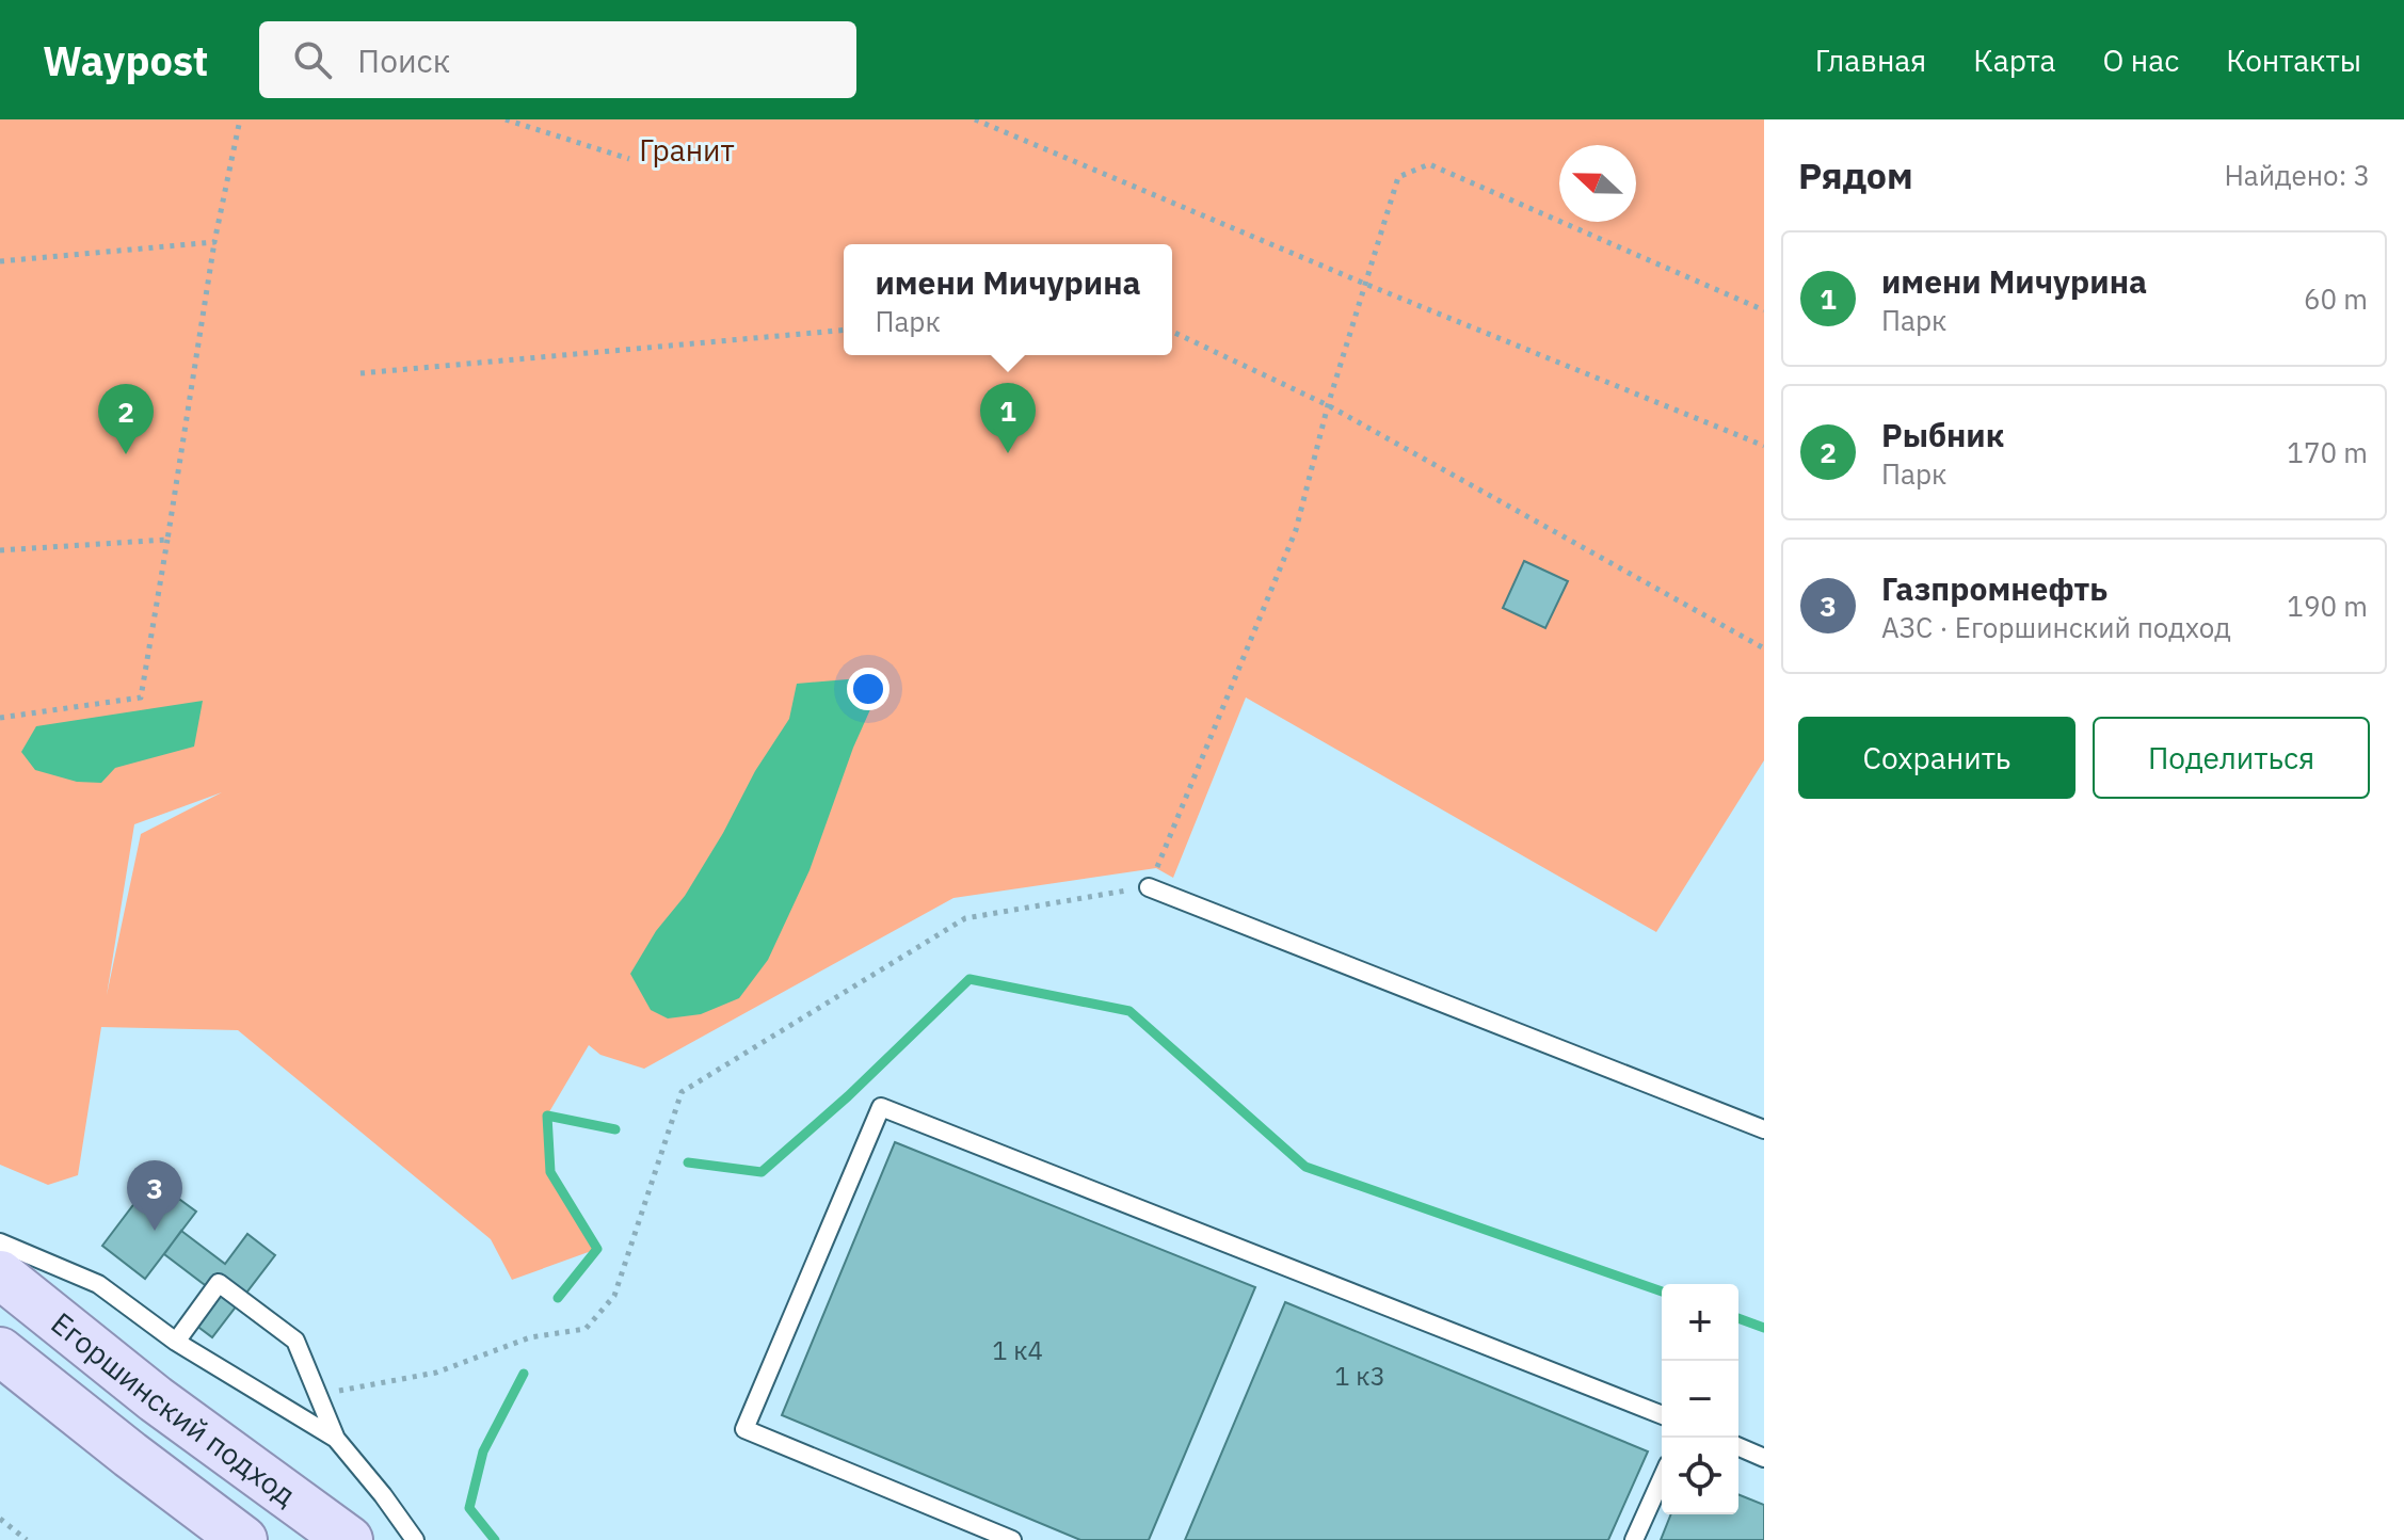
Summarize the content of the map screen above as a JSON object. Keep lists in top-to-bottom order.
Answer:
{
  "streets": {
    "main road": ["Егоршинский подход"]
  },
  "parks": ["Гранит"],
  "house_numbers": ["1 к4", "1 к3"],
  "north": "left",
  "page": {
    "header": "Waypost",
    "search": "Поиск",
    "nav": [
      "Главная",
      "Карта",
      "О нас",
      "Контакты"
    ],
    "heading": ["Рядом", "Найдено: 3"],
    "list": [
      {
        "mark": "1",
        "name": "имени Мичурина",
        "note": "Парк",
        "value": "60 m"
      },
      {
        "mark": "2",
        "name": "Рыбник",
        "note": "Парк",
        "value": "170 m"
      },
      {
        "mark": "3",
        "name": "Газпромнефть",
        "note": "АЗС · Егоршинский подход",
        "value": "190 m"
      }
    ],
    "popup": ["имени Мичурина", "Парк"],
    "pins": ["1", "2", "3"],
    "buttons": ["Сохранить", "Поделиться"],
    "map_buttons": ["+", "−"]
  }
}
